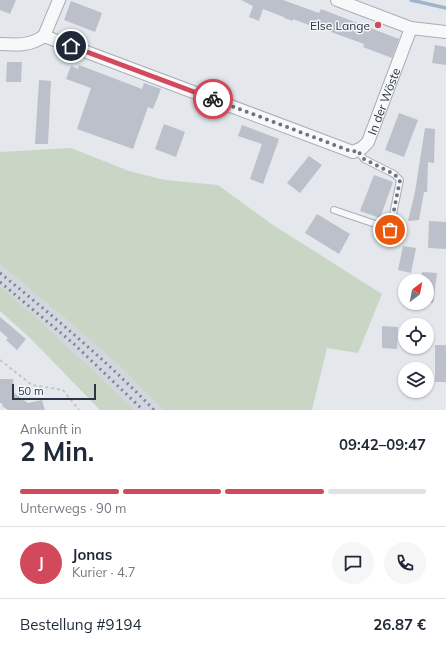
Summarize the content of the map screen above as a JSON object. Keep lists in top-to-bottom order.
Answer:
{
  "streets": {
    "street": ["In der Wöste"]
  },
  "places": ["Else Lange"],
  "scale_bar": "50 m",
  "north": "top right",
  "page": {
    "scale": "50 m",
    "heading": ["2 Min.", "Ankunft in", "09:42–09:47"],
    "panel": [
      "Jonas",
      "Kurier · 4.7",
      "Bestellung #9194",
      "26.87 €"
    ],
    "bar": "Unterwegs · 90 m",
    "round": "J"
  }
}
